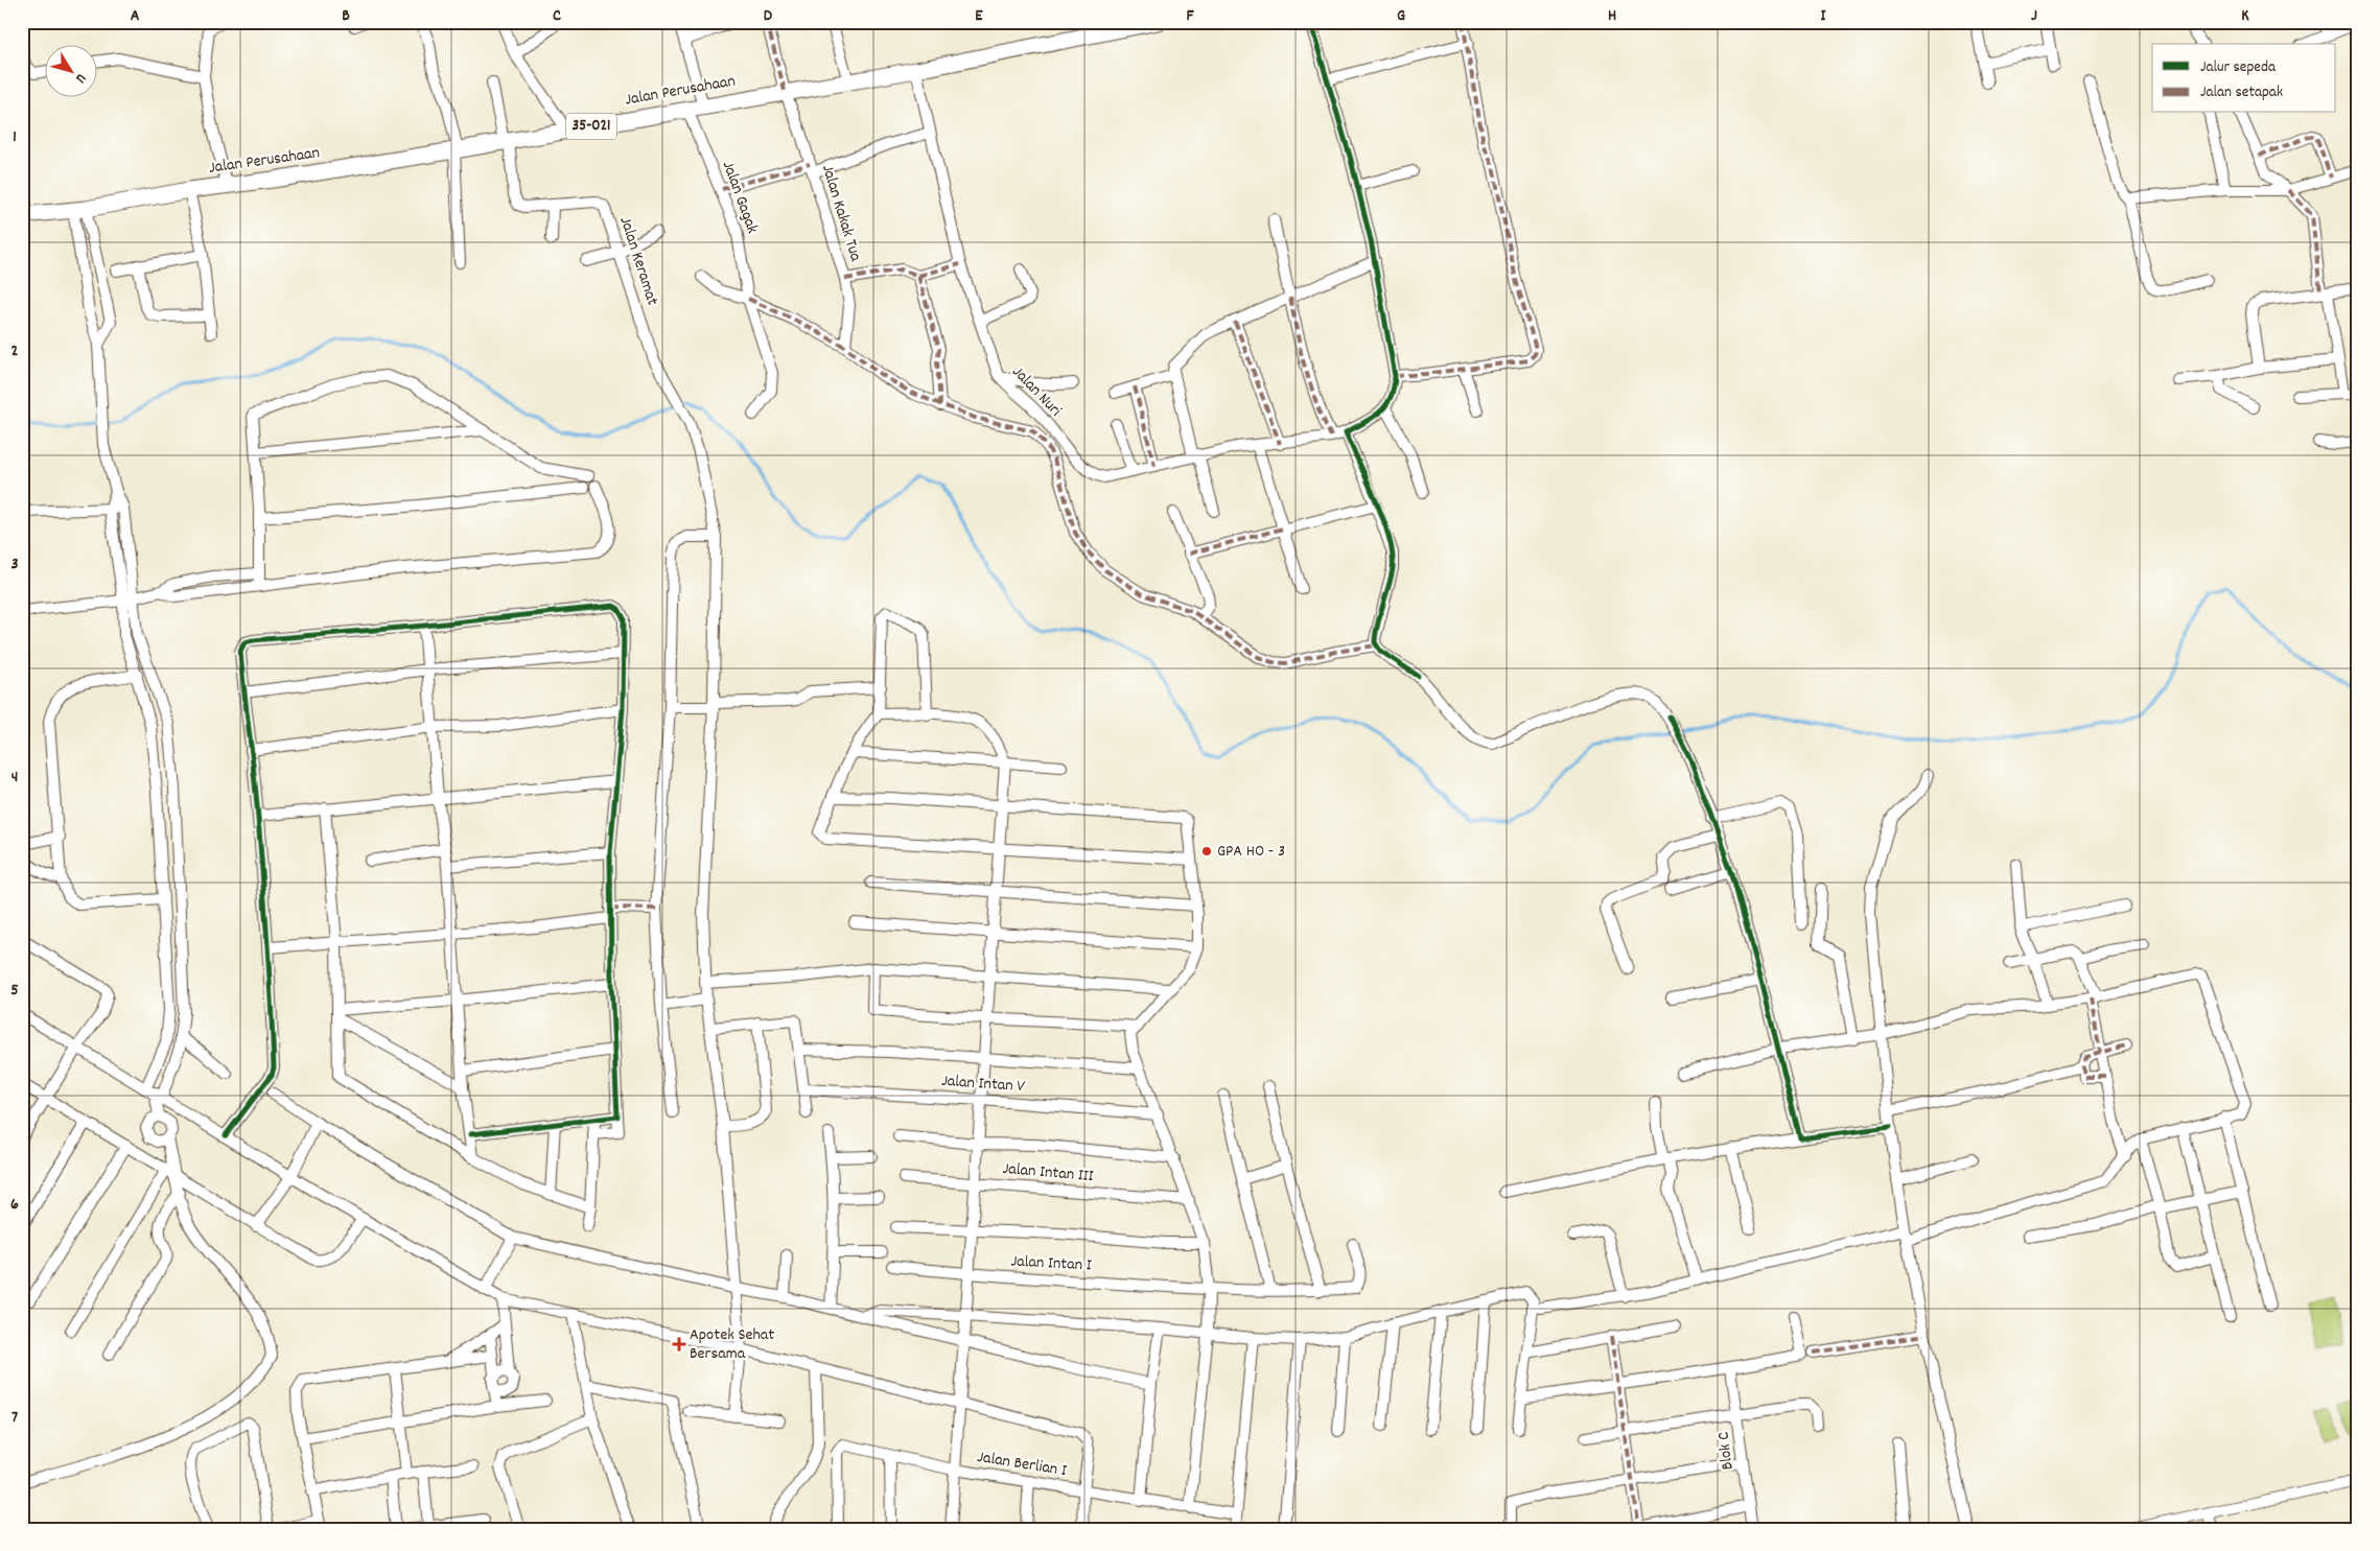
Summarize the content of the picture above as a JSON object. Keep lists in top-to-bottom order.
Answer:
{
  "streets": {
    "main road": ["Jalan Perusahaan", "35-021"],
    "street": [
      "Jalan Gagak",
      "Jalan Kakak Tua",
      "Jalan Keramat",
      "Jalan Nuri",
      "Jalan Intan V",
      "Jalan Intan III",
      "Jalan Intan I",
      "Blok C",
      "Jalan Berlian I"
    ]
  },
  "crossings": [
    ["Jalan Perusahaan", "Jalan Gagak"],
    ["Jalan Perusahaan", "Jalan Kakak Tua"],
    ["Jalan Perusahaan", "Jalan Keramat"],
    ["Jalan Perusahaan", "Jalan Nuri"]
  ],
  "places": {
    "other": ["GPA HO - 3"],
    "health": ["Apotek Sehat Bersama"]
  },
  "legend": ["Jalur sepeda", "Jalan setapak"],
  "north": "bottom right",
  "grid": {
    "columns": [
      "A",
      "B",
      "C",
      "D",
      "E",
      "F",
      "G",
      "H",
      "I",
      "J",
      "K"
    ],
    "rows": [
      "1",
      "2",
      "3",
      "4",
      "5",
      "6",
      "7"
    ]
  }
}
